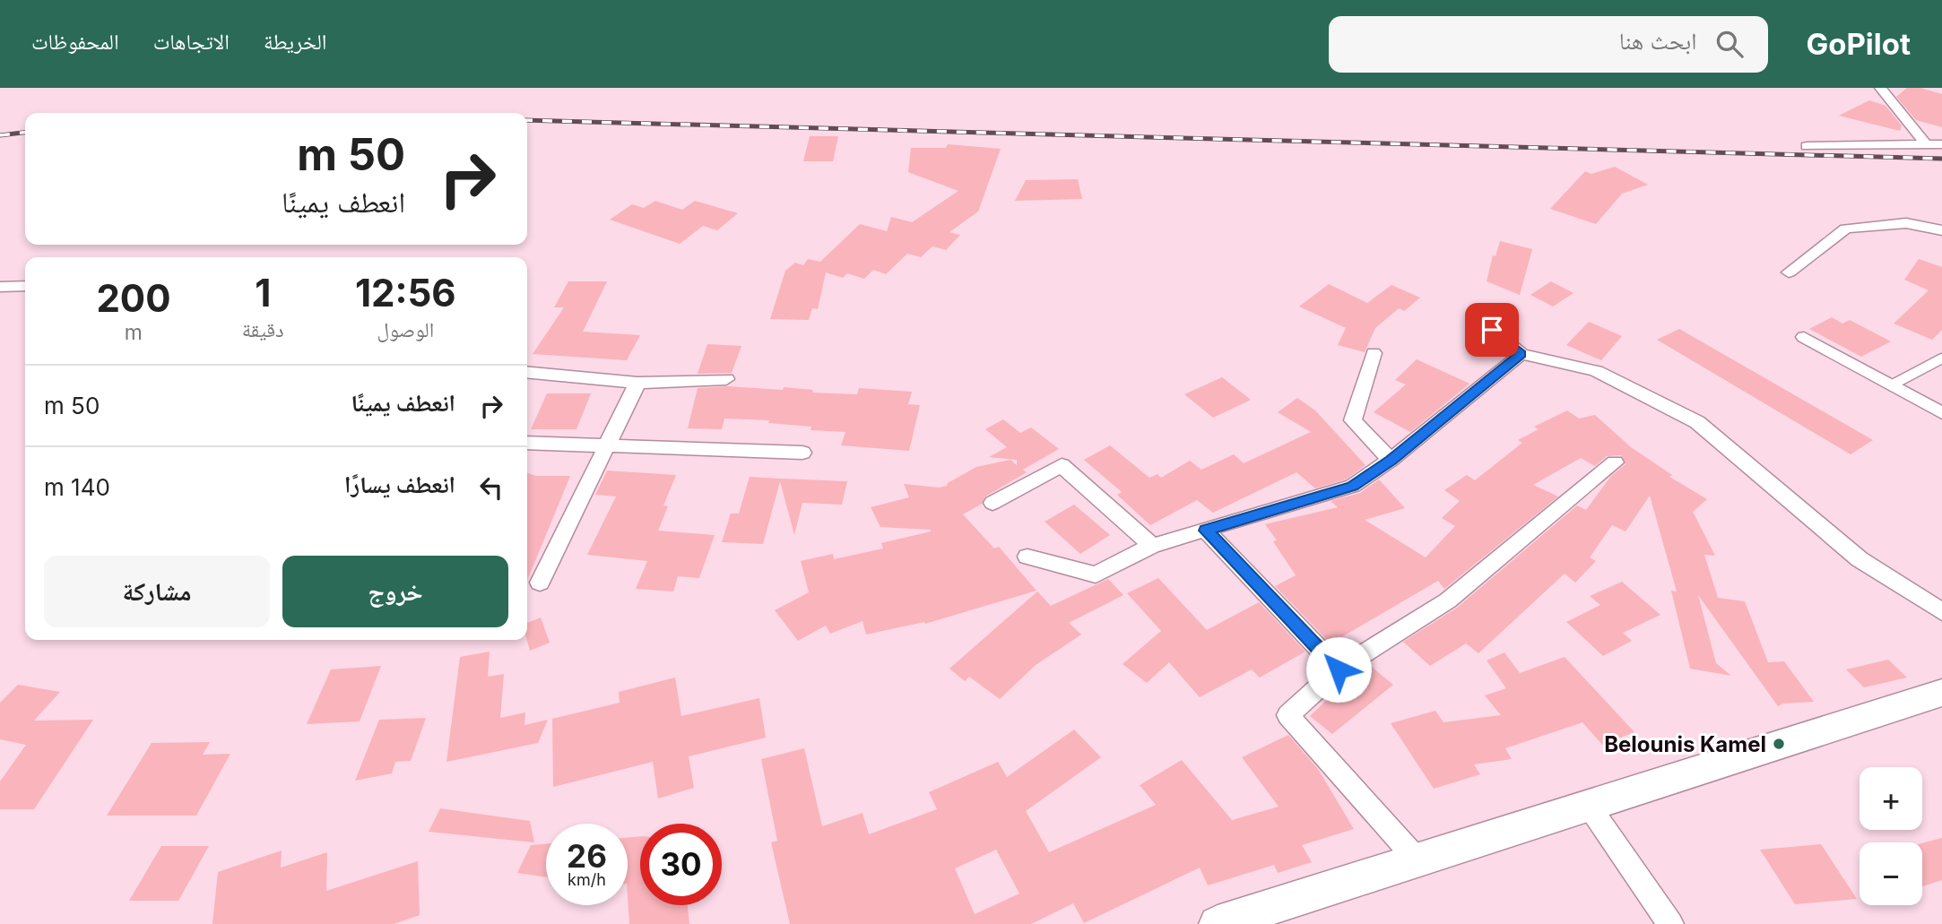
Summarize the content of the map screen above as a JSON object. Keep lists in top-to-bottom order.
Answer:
{
  "places": ["Belounis Kamel"],
  "page": {
    "header": "GoPilot",
    "search": "ابحث هنا",
    "nav": ["الخريطة", "الاتجاهات", "المحفوظات"],
    "turn": ["50 m", "انعطف يمينًا"],
    "eta": [
      "12:56",
      "الوصول",
      "1",
      "دقيقة",
      "200",
      "m"
    ],
    "list": [
      {
        "name": "انعطف يمينًا",
        "value": "50 m"
      },
      {
        "name": "انعطف يسارًا",
        "value": "140 m"
      }
    ],
    "buttons": ["خروج", "مشاركة"],
    "map_buttons": ["+", "−"],
    "speed": "26 km/h",
    "limit": "30"
  }
}
